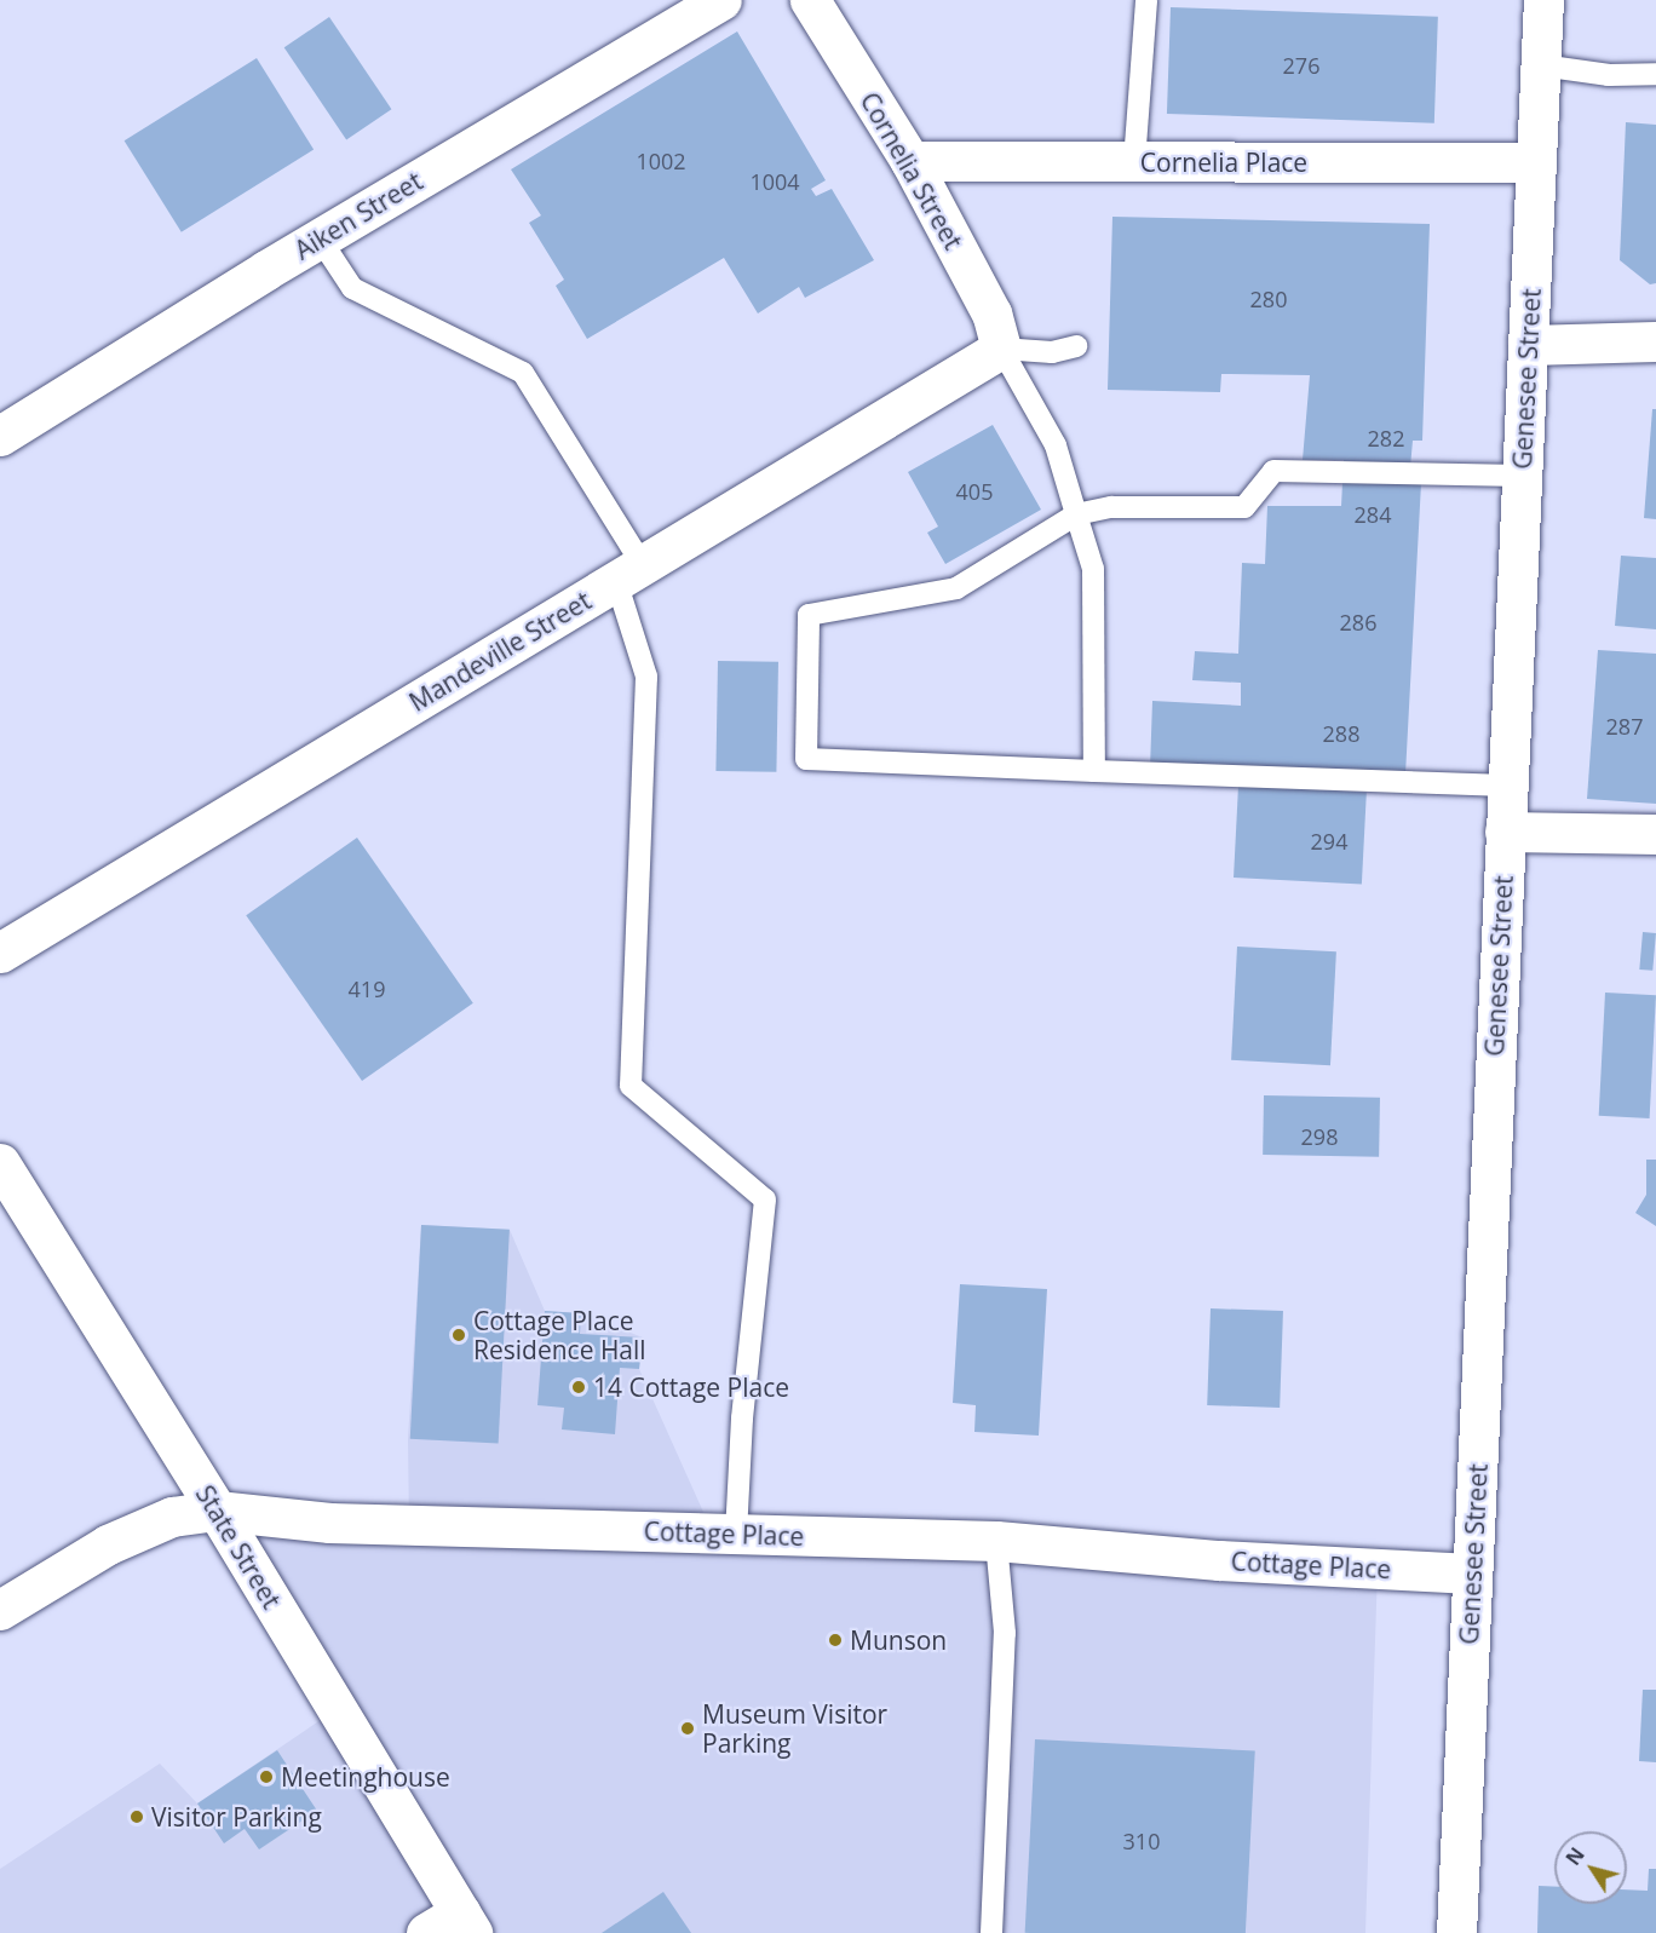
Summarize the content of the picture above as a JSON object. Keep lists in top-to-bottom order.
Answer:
{
  "streets": {
    "street": [
      "Cornelia Place",
      "Cornelia Street",
      "Aiken Street",
      "Genesee Street",
      "Mandeville Street",
      "Cottage Place",
      "State Street"
    ]
  },
  "crossings": [
    ["Cornelia Place", "Cornelia Street"],
    ["Cornelia Place", "Genesee Street"],
    ["Cornelia Street", "Mandeville Street"],
    ["Genesee Street", "Cottage Place"],
    ["Cottage Place", "State Street"]
  ],
  "places": [
    "Cottage Place Residence Hall",
    "14 Cottage Place",
    "Munson",
    "Museum Visitor Parking",
    "Meetinghouse",
    "Visitor Parking"
  ],
  "house_numbers": [
    "276",
    "1002",
    "1004",
    "280",
    "282",
    "405",
    "284",
    "286",
    "287",
    "288",
    "294",
    "419",
    "298",
    "310"
  ],
  "north": "top left"
}
